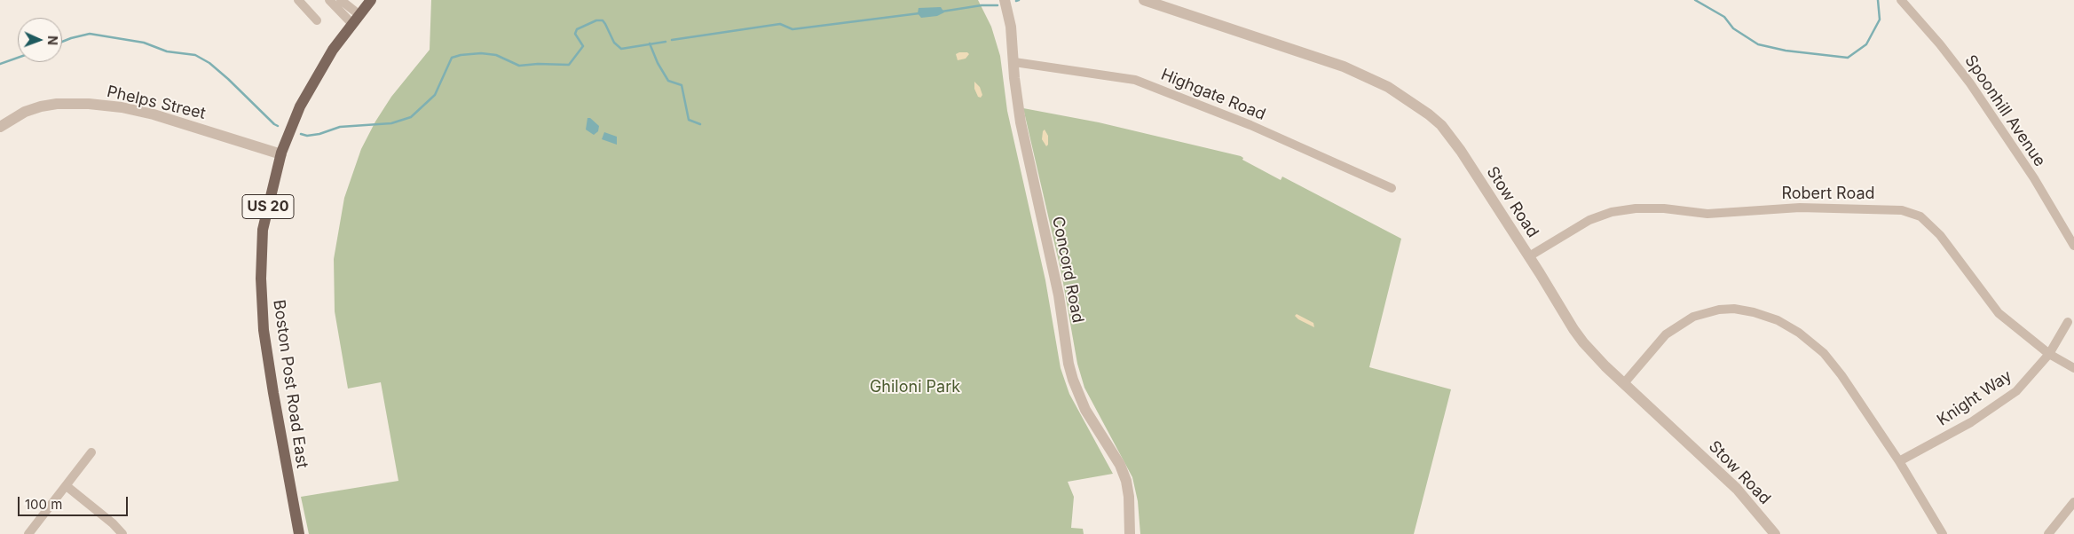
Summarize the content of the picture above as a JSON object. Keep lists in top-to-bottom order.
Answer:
{
  "streets": {
    "main road": ["US 20", "Boston Post Road East"],
    "street": [
      "Highgate Road",
      "Phelps Street",
      "Spoonhill Avenue",
      "Robert Road",
      "Stow Road",
      "Concord Road",
      "Knight Way"
    ]
  },
  "crossings": [
    ["Highgate Road", "Concord Road"],
    ["Phelps Street", "Boston Post Road East"],
    ["Robert Road", "Stow Road"],
    ["Robert Road", "Knight Way"]
  ],
  "parks": ["Ghiloni Park"],
  "scale_bar": "100 m",
  "north": "right"
}
